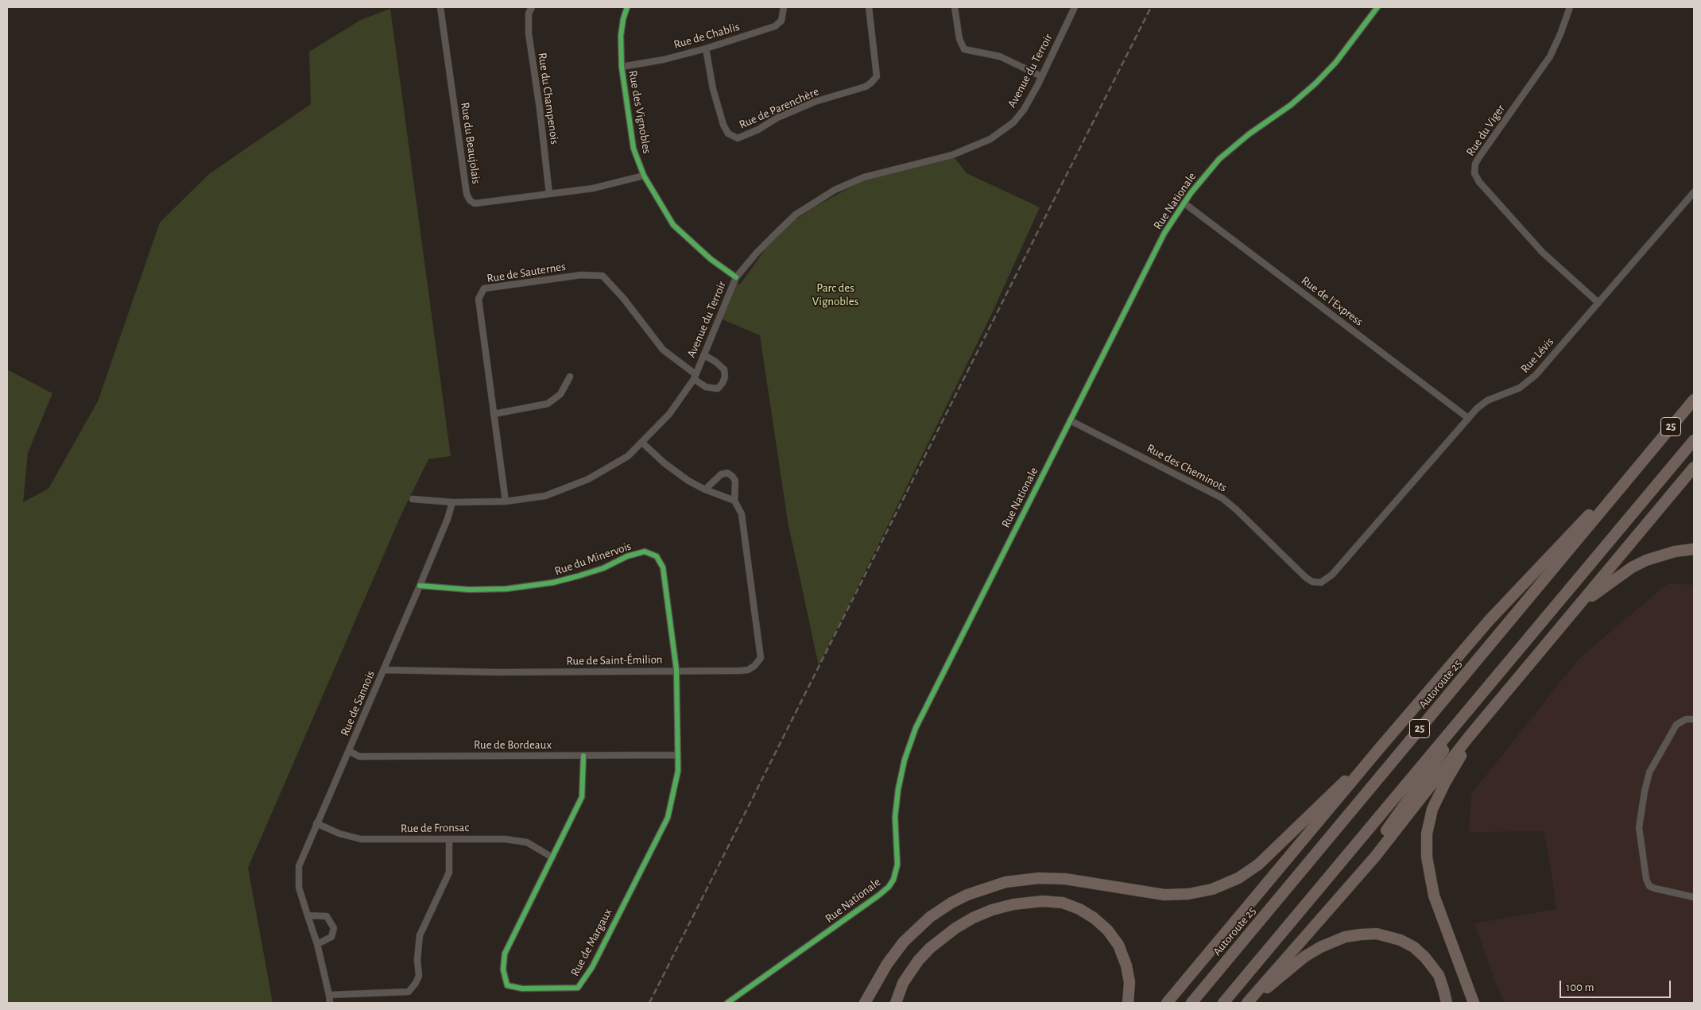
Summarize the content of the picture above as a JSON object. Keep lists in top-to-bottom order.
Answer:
{
  "streets": {
    "highway": ["25", "Autoroute 25"],
    "street": [
      "Rue de Chablis",
      "Avenue du Terroir",
      "Rue du Champenois",
      "Rue de Parenchère",
      "Rue des Vignobles",
      "Rue du Viger",
      "Rue du Beaujolais",
      "Rue Nationale",
      "Rue de Sauternes",
      "Rue de l'Express",
      "Rue Lévis",
      "Rue des Cheminots",
      "Rue du Minervois",
      "Rue de Saint-Émilion",
      "Rue de Sannois",
      "Rue de Bordeaux",
      "Rue de Fronsac",
      "Rue de Margaux"
    ]
  },
  "crossings": [
    ["Rue de Chablis", "Rue de Parenchère"],
    ["Rue de Chablis", "Rue des Vignobles"],
    ["Avenue du Terroir", "Rue des Vignobles"],
    ["Avenue du Terroir", "Rue de Sauternes"],
    ["Avenue du Terroir", "Rue de Sannois"],
    ["Rue du Champenois", "Rue du Beaujolais"],
    ["Rue des Vignobles", "Rue du Beaujolais"],
    ["Rue du Viger", "Rue Lévis"],
    ["Rue Nationale", "Rue de l'Express"],
    ["Rue Nationale", "Rue des Cheminots"],
    ["Rue de l'Express", "Rue Lévis"],
    ["Rue Lévis", "Rue des Cheminots"],
    ["Rue du Minervois", "Rue de Saint-Émilion"],
    ["Rue du Minervois", "Rue de Sannois"],
    ["Rue du Minervois", "Rue de Margaux"],
    ["Rue de Saint-Émilion", "Rue de Sannois"],
    ["Rue de Saint-Émilion", "Rue de Margaux"],
    ["Rue de Sannois", "Rue de Bordeaux"],
    ["Rue de Sannois", "Rue de Fronsac"],
    ["Rue de Bordeaux", "Rue de Margaux"],
    ["Rue de Fronsac", "Rue de Margaux"]
  ],
  "parks": ["Parc des Vignobles"],
  "scale_bar": "100 m"
}
